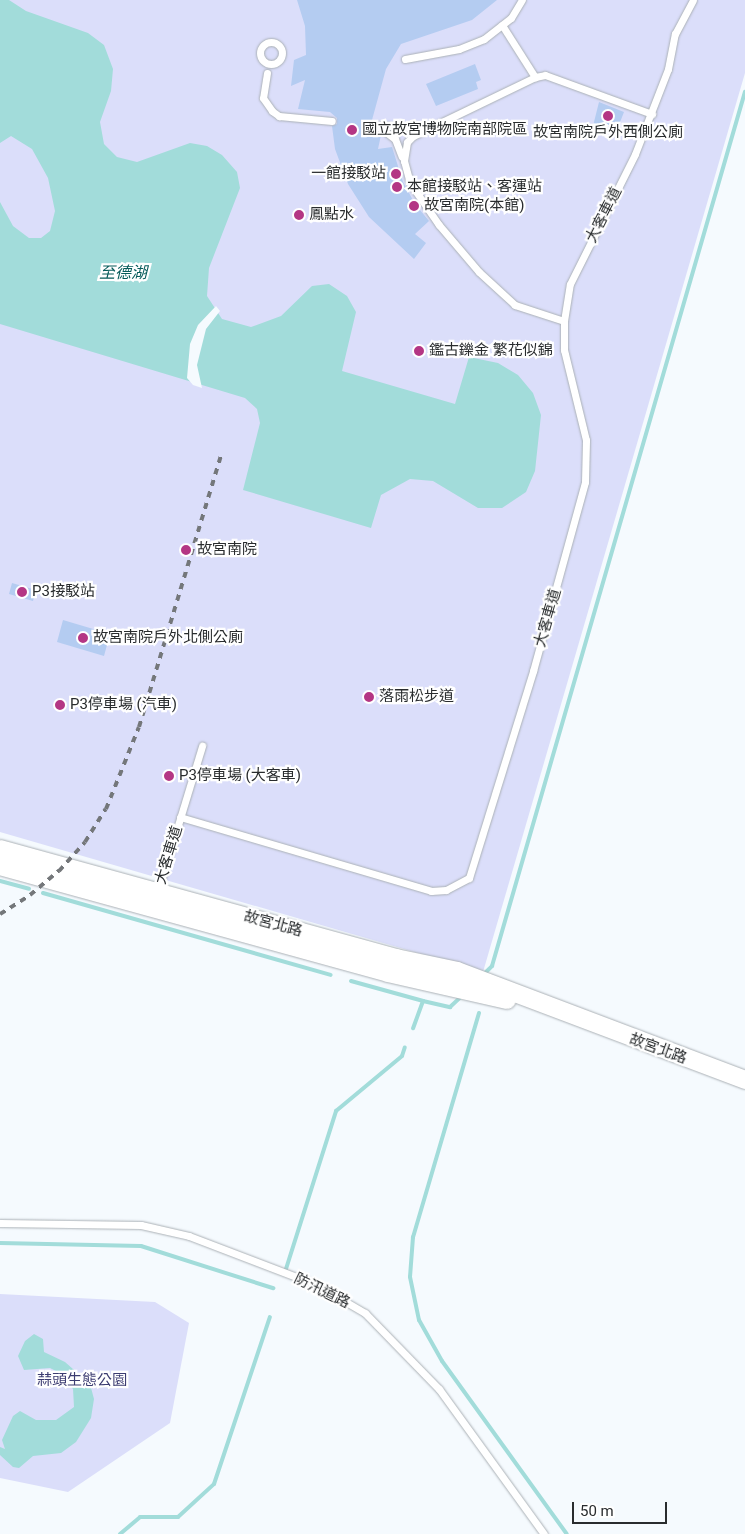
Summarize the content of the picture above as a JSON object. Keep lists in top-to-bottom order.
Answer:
{
  "streets": {
    "street": ["故宮北路"],
    "lane": ["大客車道", "防汛道路"]
  },
  "crossings": [
    ["大客車道", "故宮北路"]
  ],
  "water": ["至德湖"],
  "parks": ["蒜頭生態公園"],
  "places": [
    "故宮南院戶外西側公廁",
    "國立故宮博物院南部院區",
    "一館接駁站",
    "本館接駁站、客運站",
    "故宮南院(本館)",
    "鳳點水",
    "鑑古鑠金 繁花似錦",
    "故宮南院",
    "P3接駁站",
    "故宮南院戶外北側公廁",
    "落雨松步道",
    "P3停車場 (汽車)",
    "P3停車場 (大客車)"
  ],
  "scale_bar": "50 m"
}
